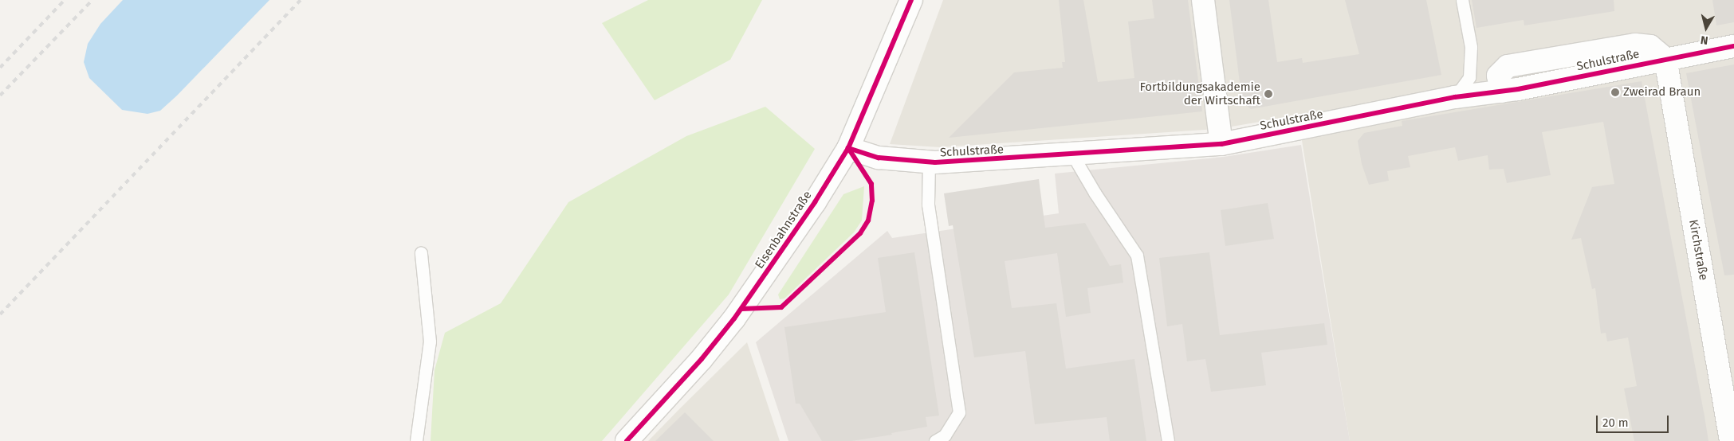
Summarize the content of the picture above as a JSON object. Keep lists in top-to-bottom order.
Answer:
{
  "streets": {
    "street": ["Schulstraße", "Eisenbahnstraße", "Kirchstraße"]
  },
  "crossings": [
    ["Schulstraße", "Eisenbahnstraße"],
    ["Schulstraße", "Kirchstraße"]
  ],
  "places": ["Zweirad Braun", "Fortbildungsakademie der Wirtschaft"],
  "scale_bar": "20 m",
  "north": "bottom"
}
